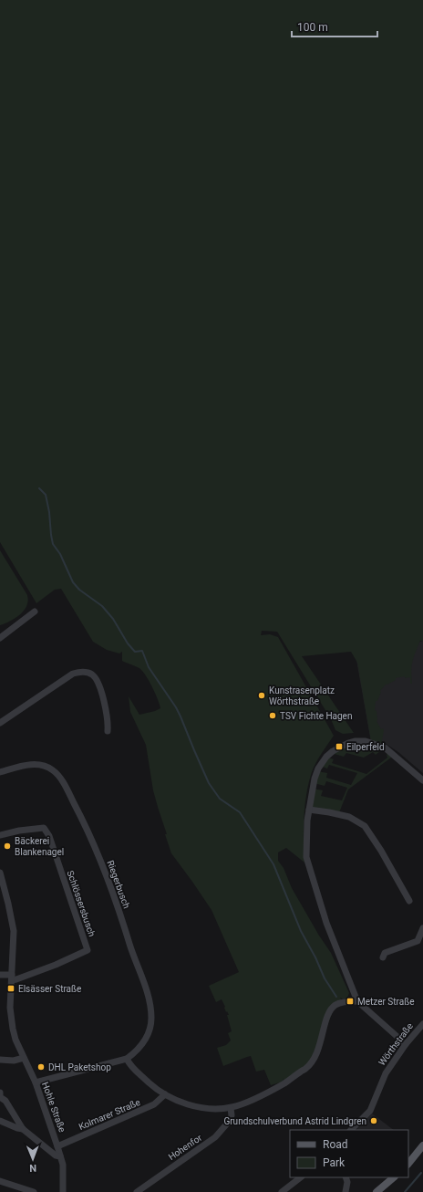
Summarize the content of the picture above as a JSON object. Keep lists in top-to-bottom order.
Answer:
{
  "streets": {
    "street": [
      "Riegerbusch",
      "Schlössersbusch",
      "Wörthstraße",
      "Hohle Straße",
      "Kolmarer Straße",
      "Hohenfor"
    ]
  },
  "crossings": [
    ["Schlössersbusch", "Hohle Straße"],
    ["Hohle Straße", "Kolmarer Straße"]
  ],
  "places": {
    "other": [
      "Kunstrasenplatz Wörthstraße",
      "TSV Fichte Hagen",
      "Bäckerei Blankenagel",
      "DHL Paketshop",
      "Grundschulverbund Astrid Lindgren"
    ],
    "transit": ["Eilperfeld", "Elsässer Straße", "Metzer Straße"]
  },
  "legend": ["Road", "Park"],
  "scale_bar": "100 m",
  "north": "bottom"
}
